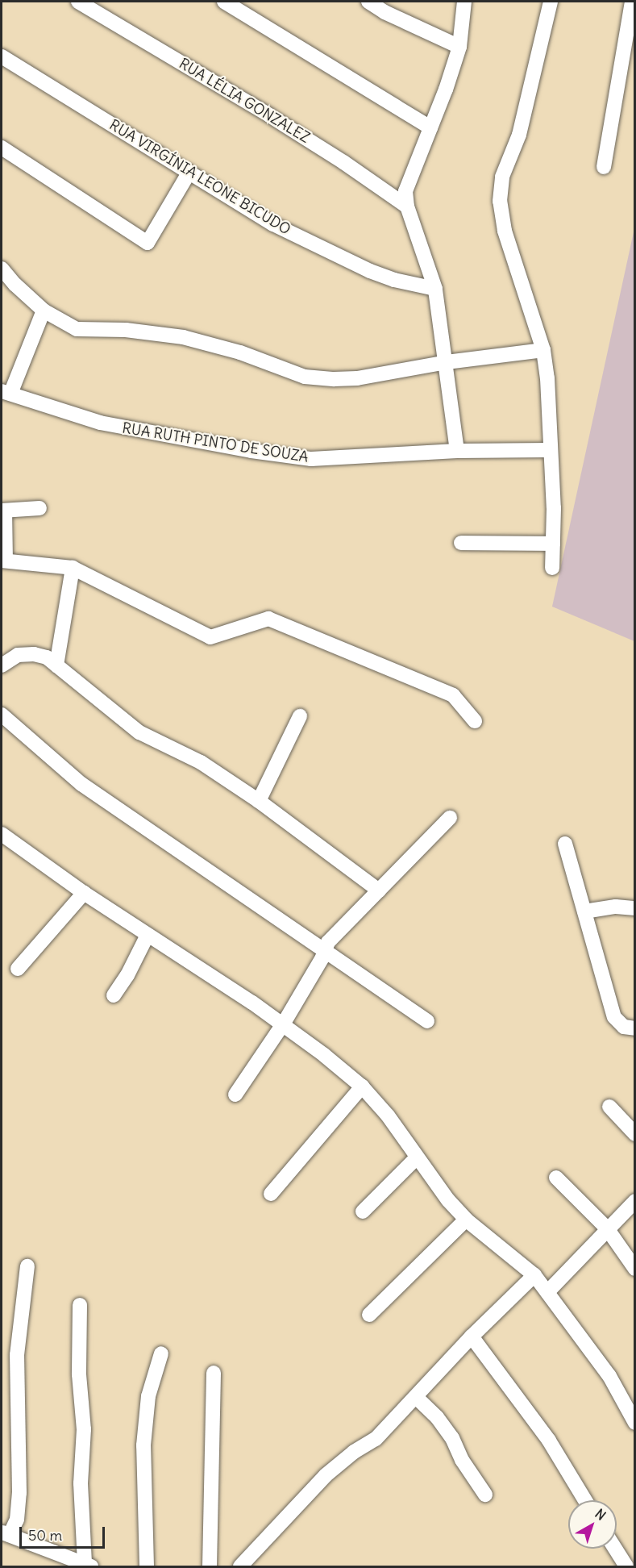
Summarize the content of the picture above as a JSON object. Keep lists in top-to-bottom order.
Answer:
{
  "streets": {
    "street": ["RUA LÉLIA GONZALEZ", "RUA VIRGÍNIA LEONE BICUDO", "RUA RUTH PINTO DE SOUZA"]
  },
  "scale_bar": "50 m",
  "north": "top right"
}
